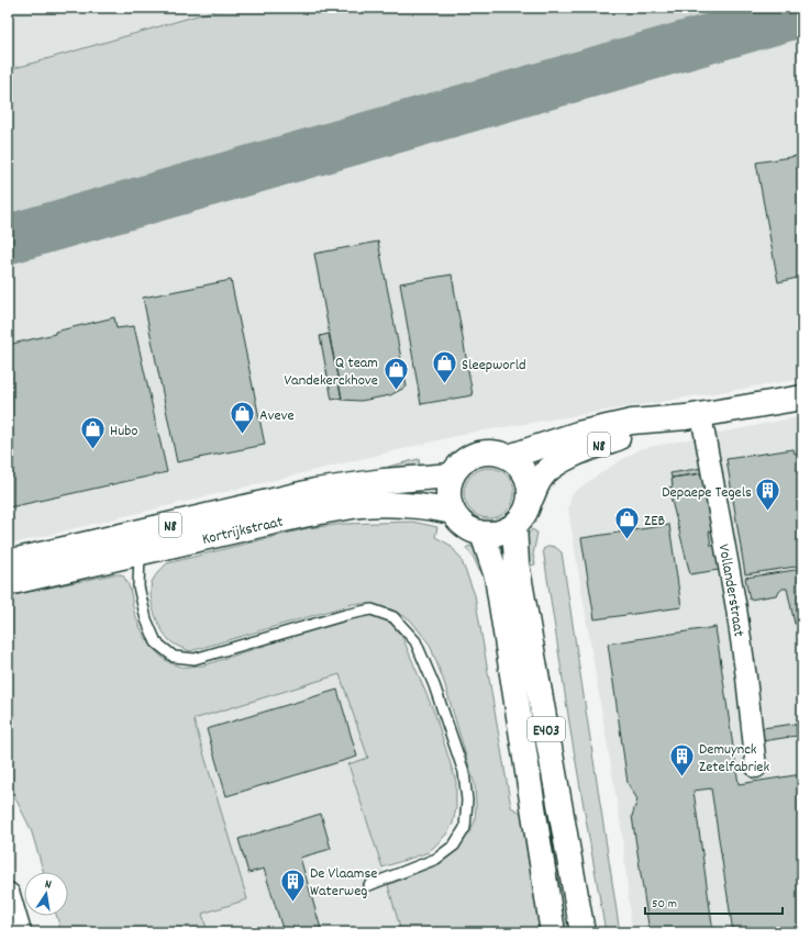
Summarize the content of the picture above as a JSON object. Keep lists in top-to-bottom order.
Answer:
{
  "streets": {
    "main road": ["N8", "Kortrijkstraat", "E403"],
    "street": ["Vollanderstraat"]
  },
  "crossings": [
    ["N8", "Kortrijkstraat"],
    ["N8", "Vollanderstraat"],
    ["N8", "E403"],
    ["Kortrijkstraat", "E403"]
  ],
  "places": {
    "shop": [
      "Sleepworld",
      "Q team Vandekerckhove",
      "Aveve",
      "Hubo",
      "ZEB"
    ],
    "building": ["Depaepe Tegels", "Demuynck Zetelfabriek", "De Vlaamse Waterweg"]
  },
  "scale_bar": "50 m",
  "north": "top"
}
